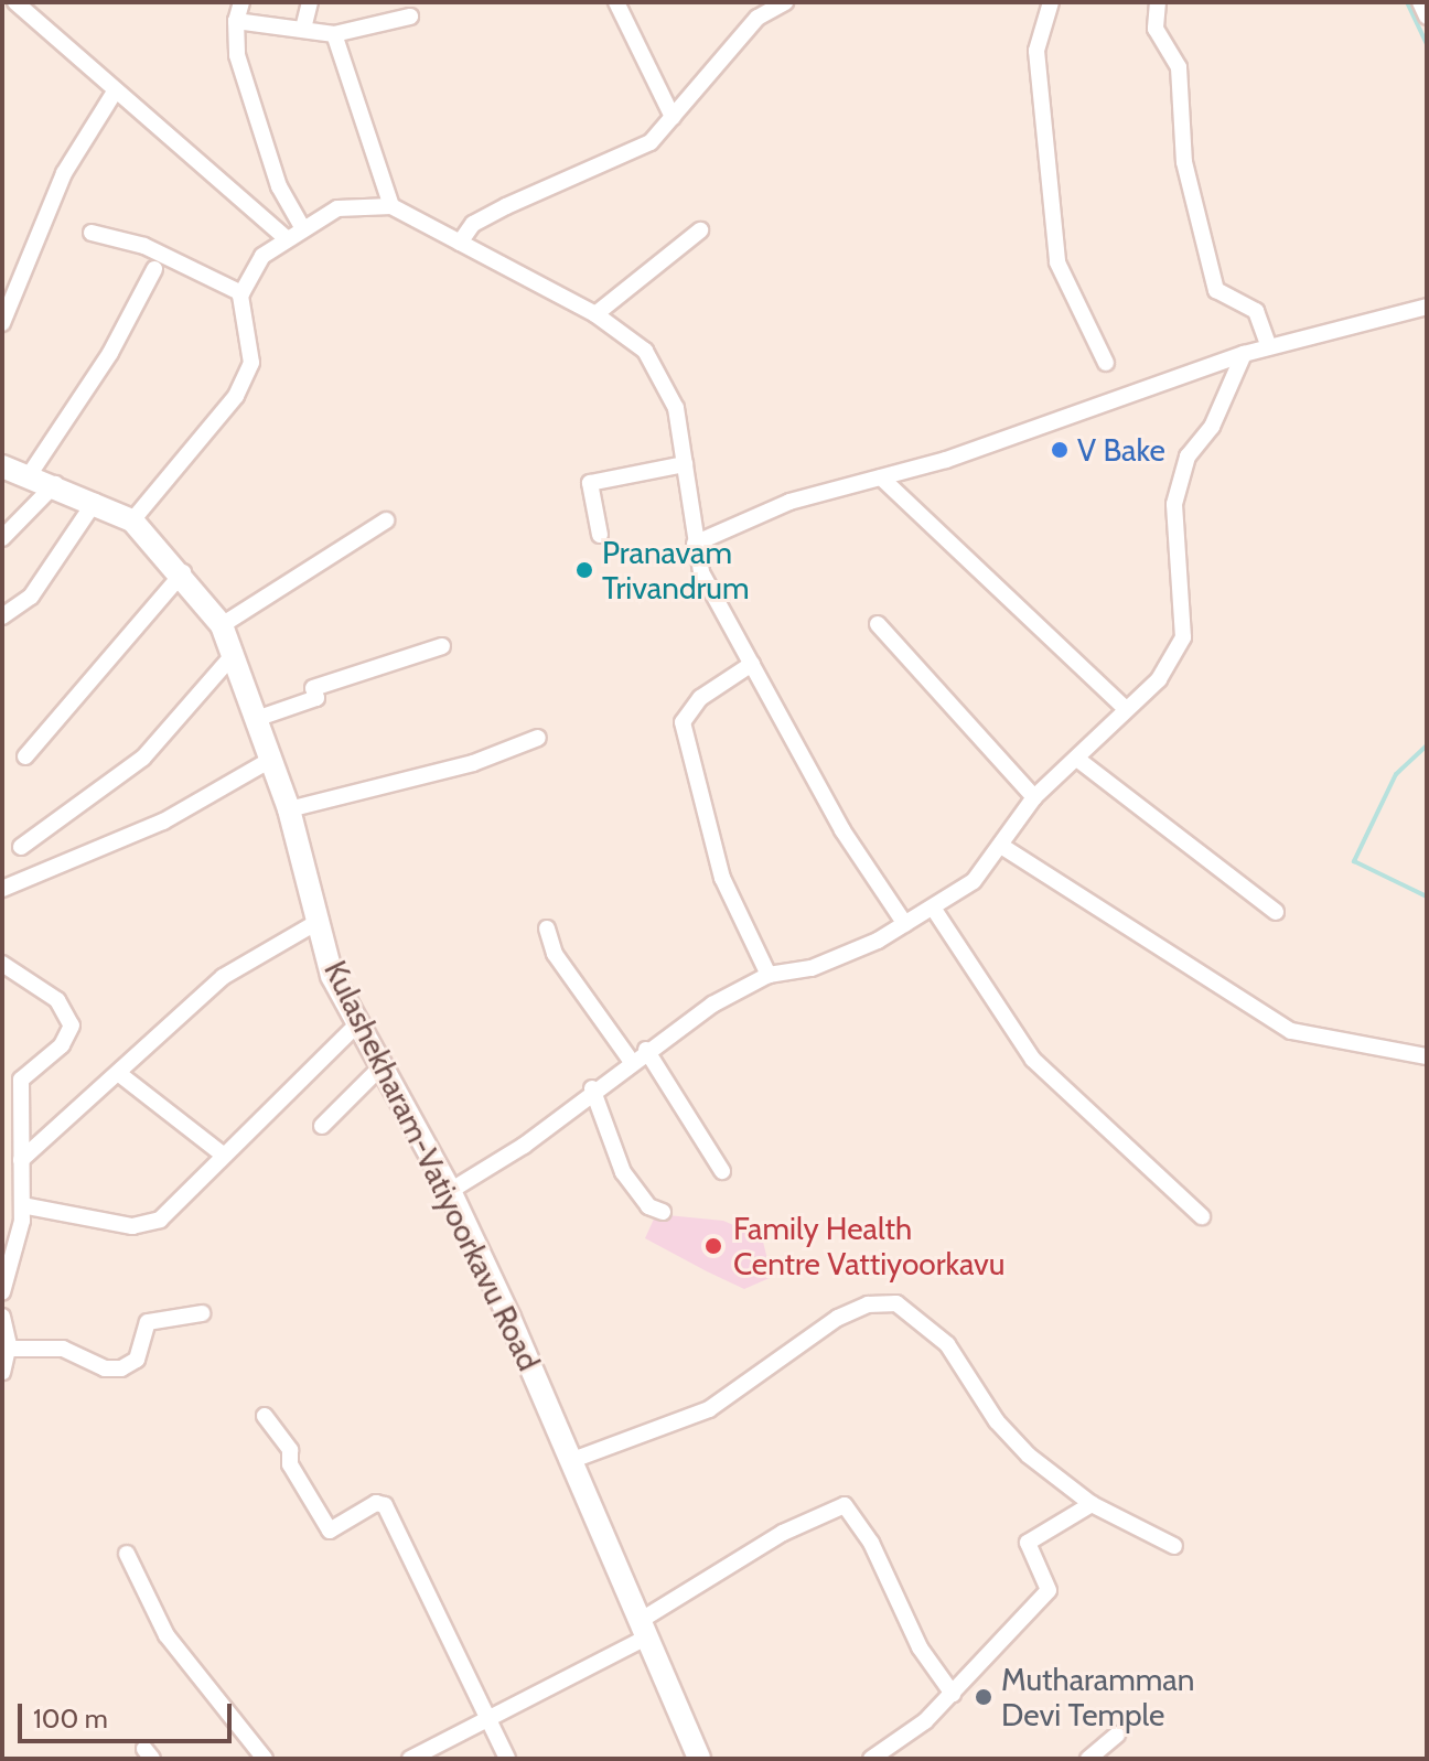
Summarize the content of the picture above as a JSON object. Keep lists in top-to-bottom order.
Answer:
{
  "streets": {
    "street": ["Kulashekharam-Vatiyoorkavu Road"]
  },
  "places": [
    "V Bake",
    "Pranavam Trivandrum",
    "Family Health Centre Vattiyoorkavu",
    "Mutharamman Devi Temple"
  ],
  "scale_bar": "100 m"
}
